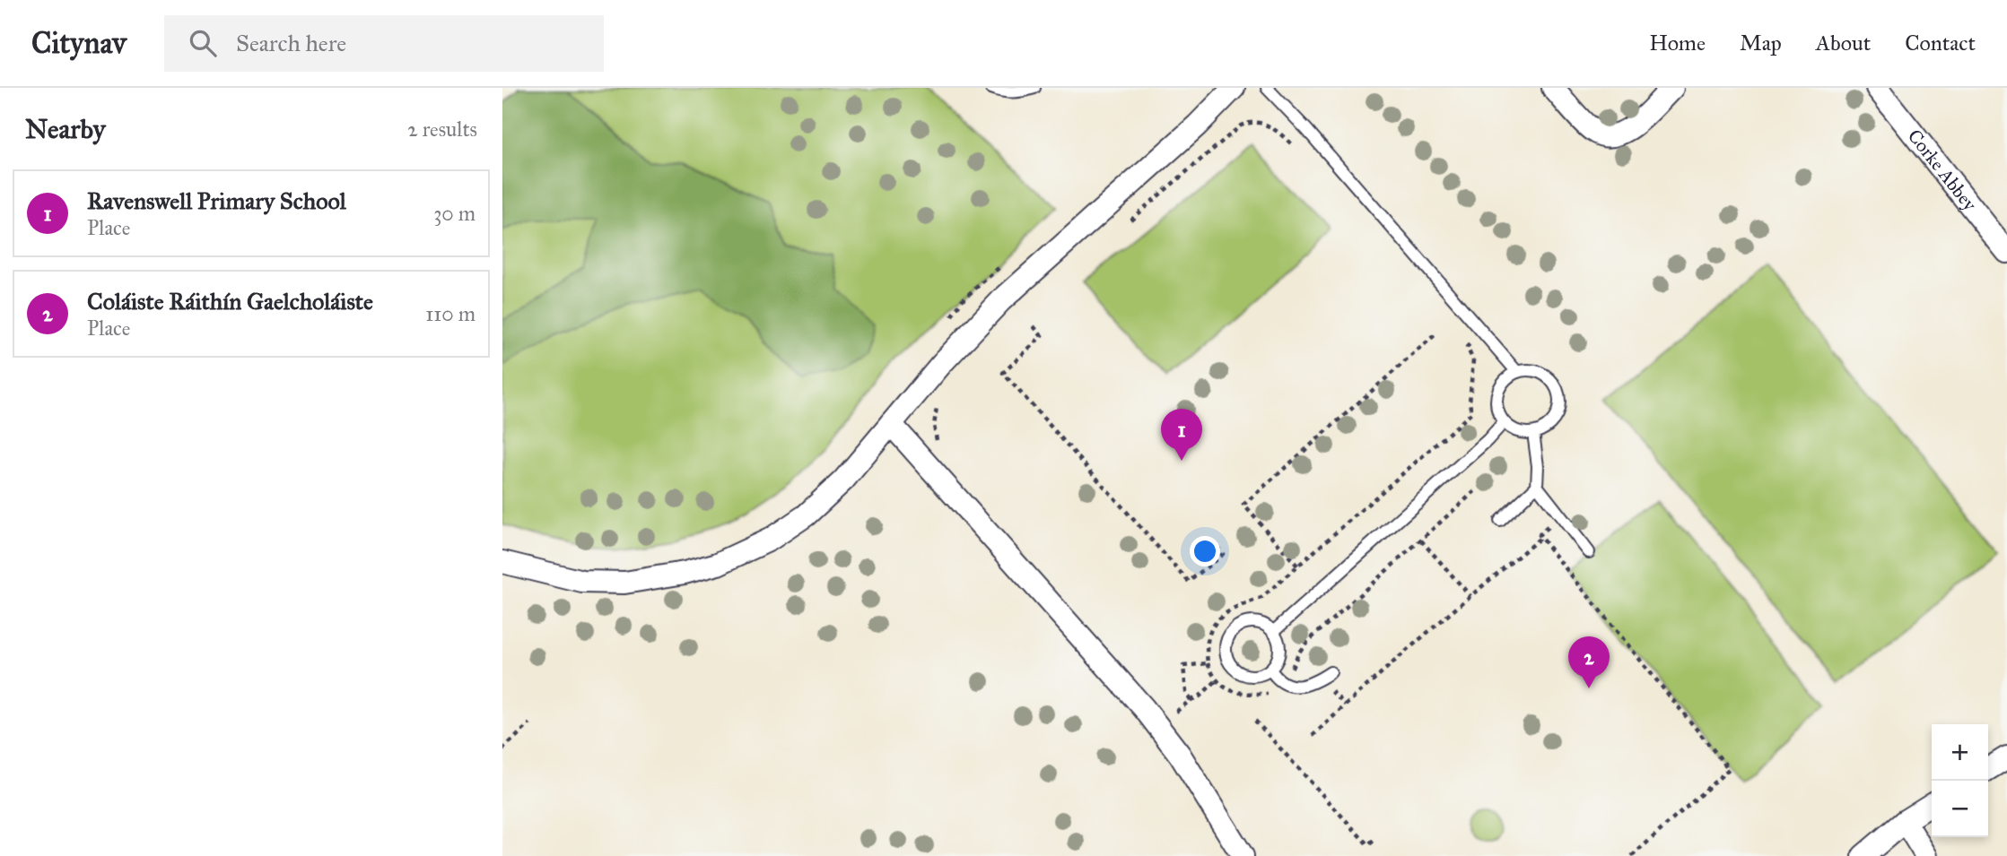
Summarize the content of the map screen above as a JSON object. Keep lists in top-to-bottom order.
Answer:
{
  "streets": {
    "street": ["Corke Abbey"]
  },
  "page": {
    "header": "Citynav",
    "search": "Search here",
    "nav": [
      "Home",
      "Map",
      "About",
      "Contact"
    ],
    "heading": ["Nearby", "2 results"],
    "list": [
      {
        "mark": "1",
        "name": "Ravenswell Primary School",
        "note": "Place",
        "value": "30 m"
      },
      {
        "mark": "2",
        "name": "Coláiste Ráithín Gaelcholáiste",
        "note": "Place",
        "value": "110 m"
      }
    ],
    "pins": ["1", "2"],
    "map_buttons": ["+", "−"]
  }
}
